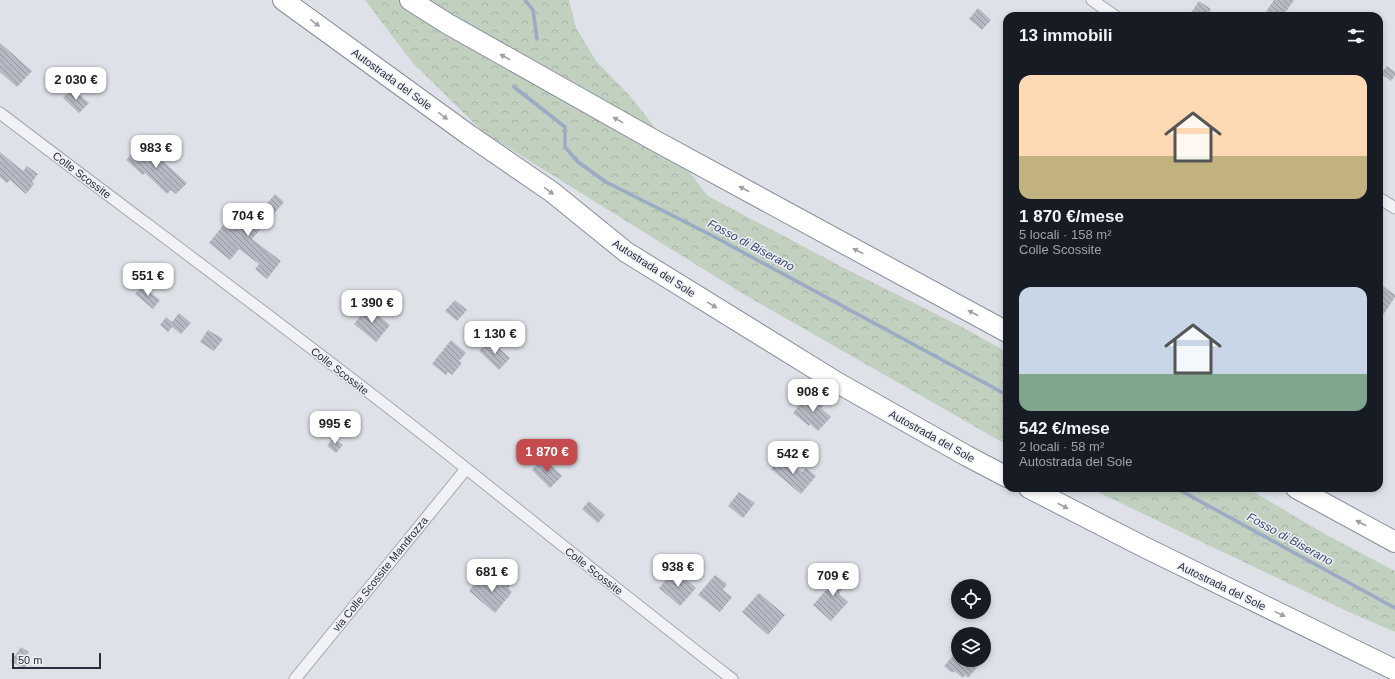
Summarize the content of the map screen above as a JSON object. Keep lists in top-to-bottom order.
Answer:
{
  "streets": {
    "highway": ["Autostrada del Sole"],
    "street": ["Colle Scossite", "via Colle Scossite Mandrozza"]
  },
  "crossings": [
    ["Colle Scossite", "via Colle Scossite Mandrozza"]
  ],
  "water": ["Fosso di Biserano"],
  "scale_bar": "50 m",
  "page": {
    "heading": "13 immobili",
    "list": [
      {
        "name": "1 870 €/mese",
        "note": "5 locali · 158 m² · Colle Scossite"
      },
      {
        "name": "542 €/mese",
        "note": "2 locali · 58 m² · Autostrada del Sole"
      }
    ],
    "price": [
      "2 030 €",
      "983 €",
      "704 €",
      "551 €",
      "1 390 €",
      "1 130 €",
      "908 €",
      "995 €",
      "1 870 €",
      "542 €",
      "938 €",
      "681 €",
      "709 €"
    ],
    "scale": "50 m"
  }
}
